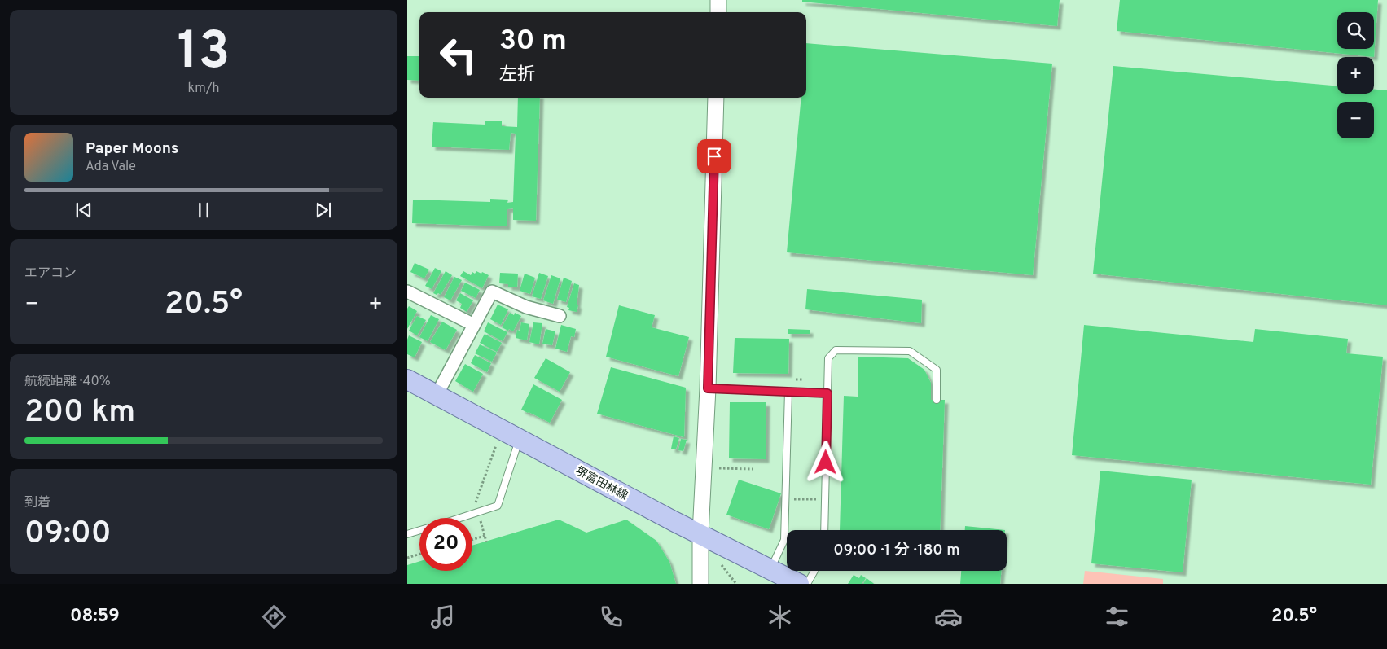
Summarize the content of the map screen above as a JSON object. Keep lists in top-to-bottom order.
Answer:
{
  "streets": {
    "main road": ["堺富田林線"]
  },
  "page": {
    "tile": [
      ["13", "km/h"],
      "エアコン",
      ["航続距離 · 40%", "200 km"],
      ["到着", "09:00"]
    ],
    "map_buttons": ["+", "−"],
    "turn": ["30 m", "左折"],
    "song": ["Paper Moons", "Ada Vale"],
    "heat": ["−", "20.5°", "+"],
    "limit": "20",
    "trip": "09:00 · 1 分 · 180 m",
    "tabs": ["08:59", "20.5°"]
  }
}
